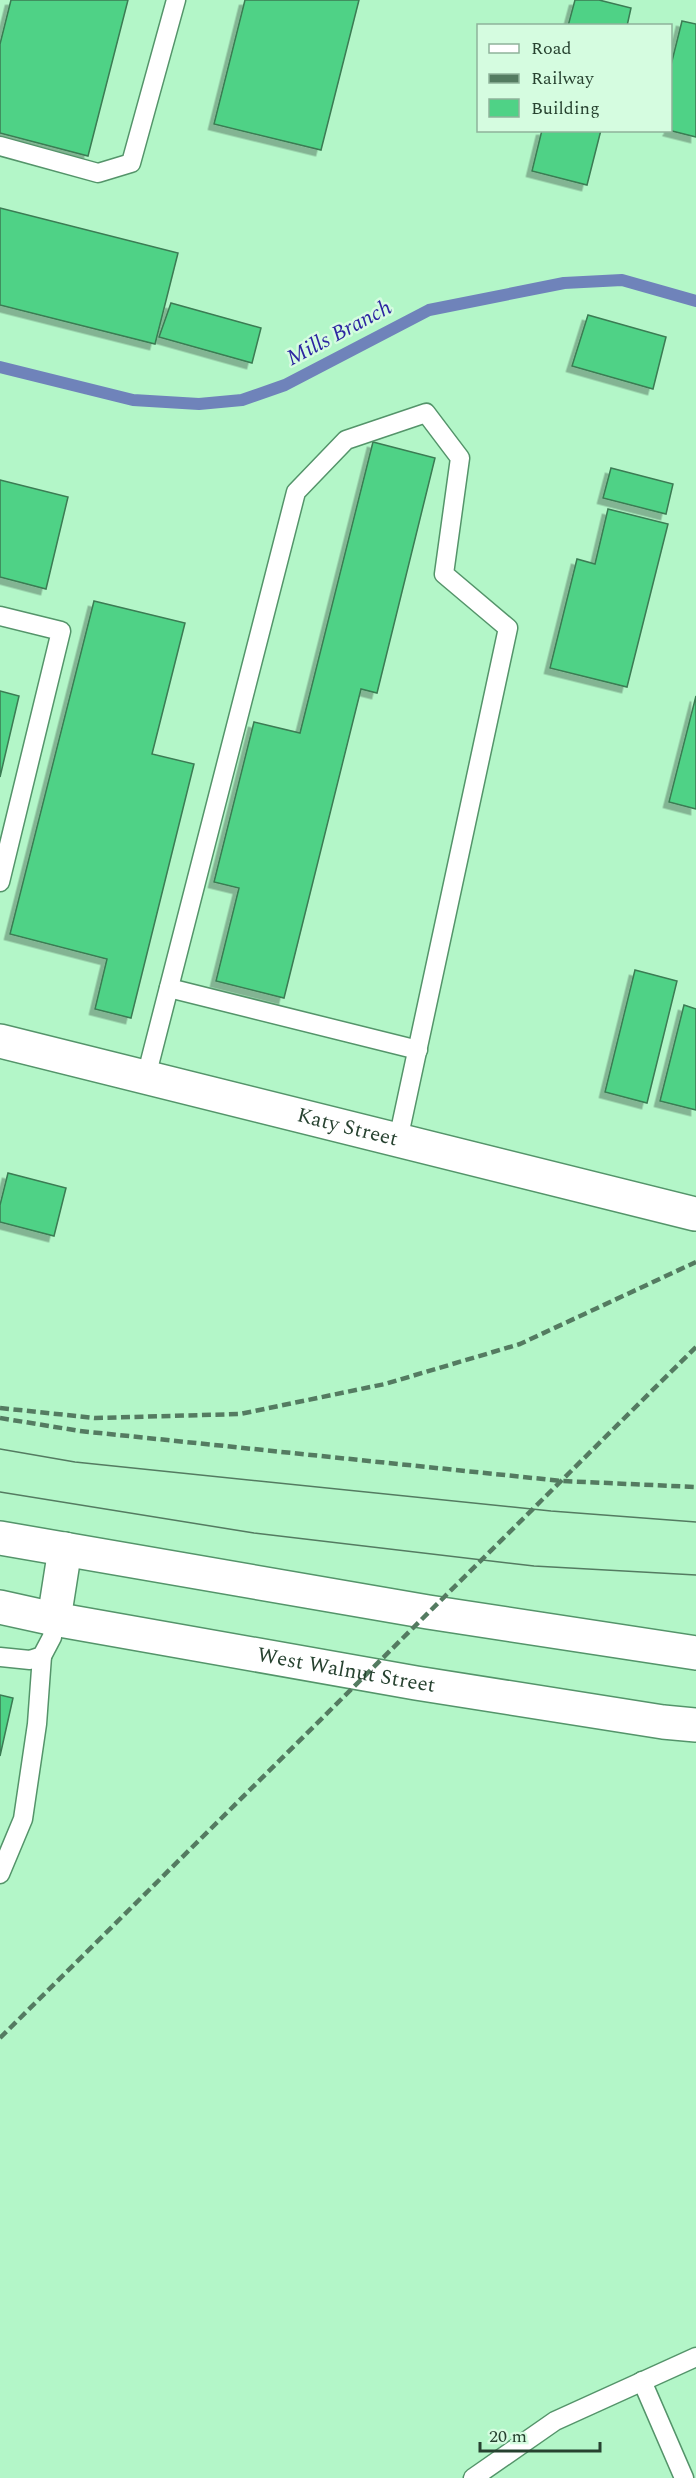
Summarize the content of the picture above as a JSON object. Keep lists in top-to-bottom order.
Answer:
{
  "streets": {
    "main road": ["Katy Street", "West Walnut Street"]
  },
  "water": ["Mills Branch"],
  "legend": ["Road", "Railway", "Building"],
  "scale_bar": "20 m"
}
